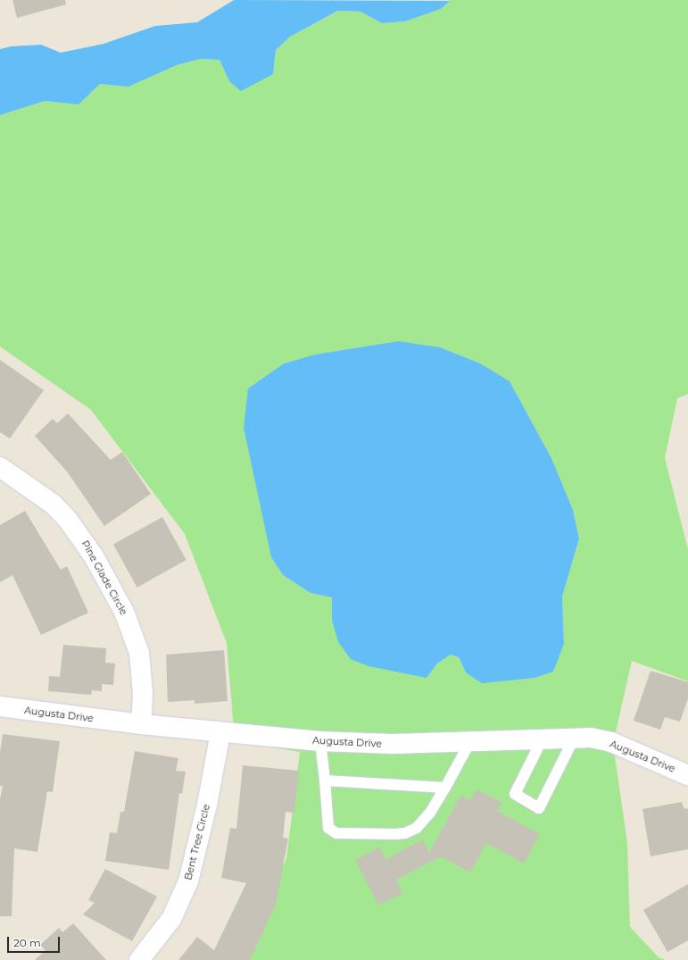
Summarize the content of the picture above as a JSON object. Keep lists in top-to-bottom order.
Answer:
{
  "streets": {
    "street": ["Pine Glade Circle", "Augusta Drive", "Bent Tree Circle"]
  },
  "crossings": [
    ["Pine Glade Circle", "Augusta Drive"],
    ["Augusta Drive", "Bent Tree Circle"]
  ],
  "scale_bar": "20 m"
}
